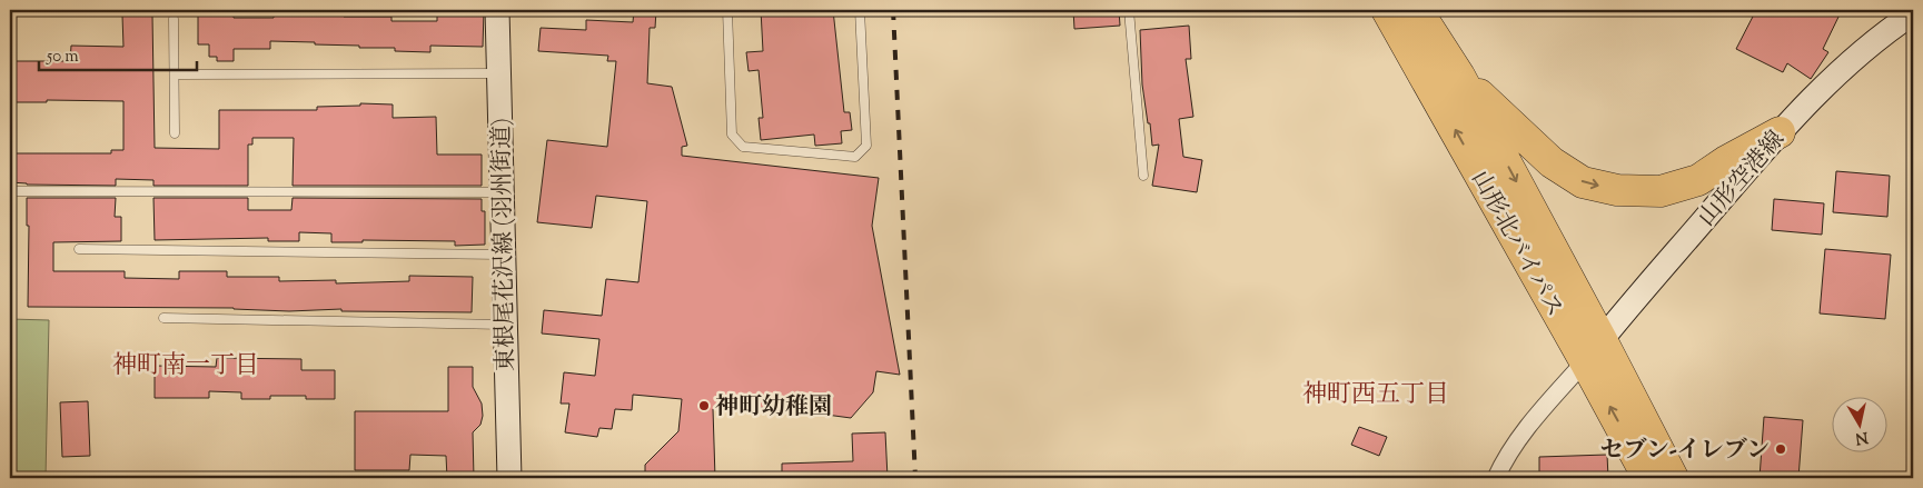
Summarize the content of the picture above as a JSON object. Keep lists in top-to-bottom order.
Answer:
{
  "streets": {
    "highway": ["山形北バイパス"],
    "main road": ["山形空港線", "東根尾花沢線 (羽州街道)"]
  },
  "crossings": [
    ["山形空港線", "山形北バイパス"]
  ],
  "districts": ["神町南一丁目", "神町西五丁目"],
  "places": ["神町幼稚園", "セブン-イレブン"],
  "scale_bar": "50 m",
  "north": "bottom"
}
